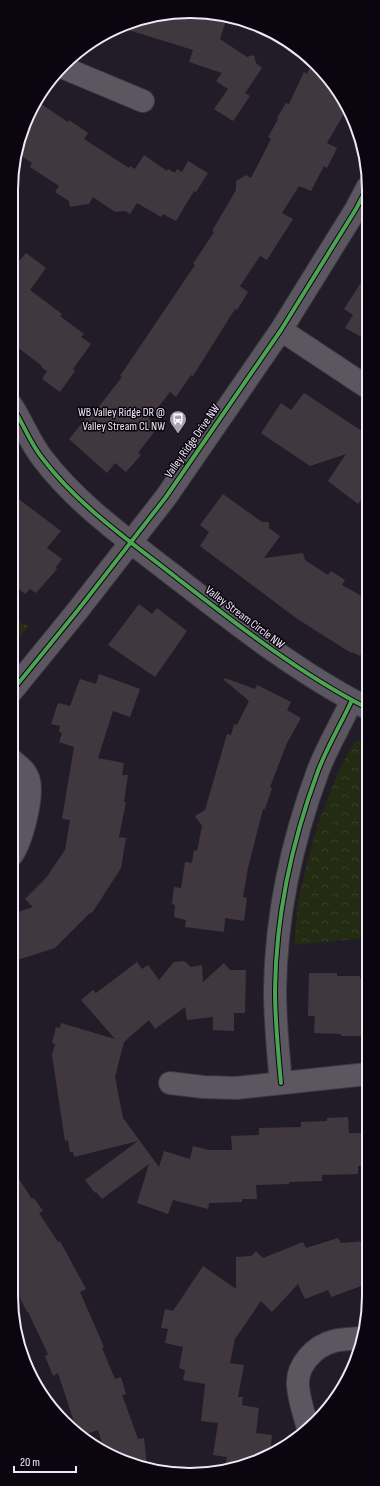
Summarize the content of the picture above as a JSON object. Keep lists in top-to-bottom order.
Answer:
{
  "streets": {
    "street": ["Valley Ridge Drive NW", "Valley Stream Circle NW"]
  },
  "crossings": [
    ["Valley Ridge Drive NW", "Valley Stream Circle NW"]
  ],
  "places": {
    "bus stop": ["WB Valley Ridge DR @ Valley Stream CL NW"]
  },
  "scale_bar": "20 m"
}
